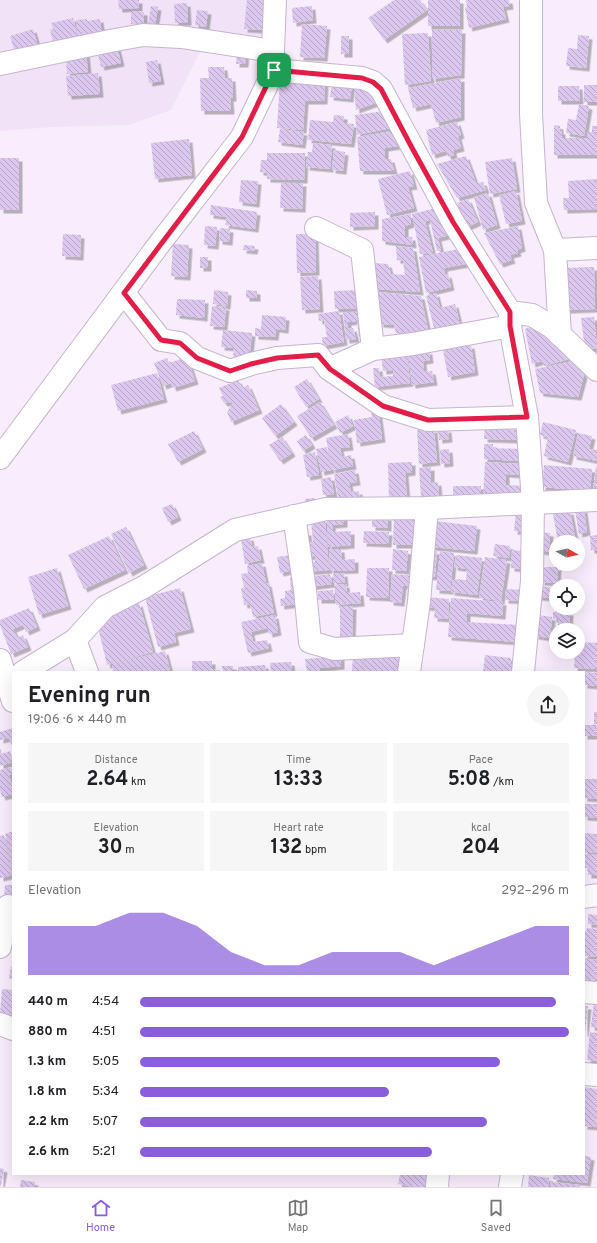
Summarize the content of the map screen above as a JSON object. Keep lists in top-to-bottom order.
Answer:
{
  "north": "right",
  "page": {
    "heading": ["Evening run", "19:06 · 6 × 440 m"],
    "stats": [
      ["Distance", "2.64 km"],
      ["Time", "13:33"],
      ["Pace", "5:08 /km"],
      ["Elevation", "30 m"],
      ["Heart rate", "132 bpm"],
      ["kcal", "204"]
    ],
    "chart": ["Elevation", "292–296 m"],
    "list": [
      {
        "name": "440 m",
        "note": "4:54"
      },
      {
        "name": "880 m",
        "note": "4:51"
      },
      {
        "name": "1.3 km",
        "note": "5:05"
      },
      {
        "name": "1.8 km",
        "note": "5:34"
      },
      {
        "name": "2.2 km",
        "note": "5:07"
      },
      {
        "name": "2.6 km",
        "note": "5:21"
      }
    ],
    "tabs": ["Home", "Map", "Saved"]
  }
}
